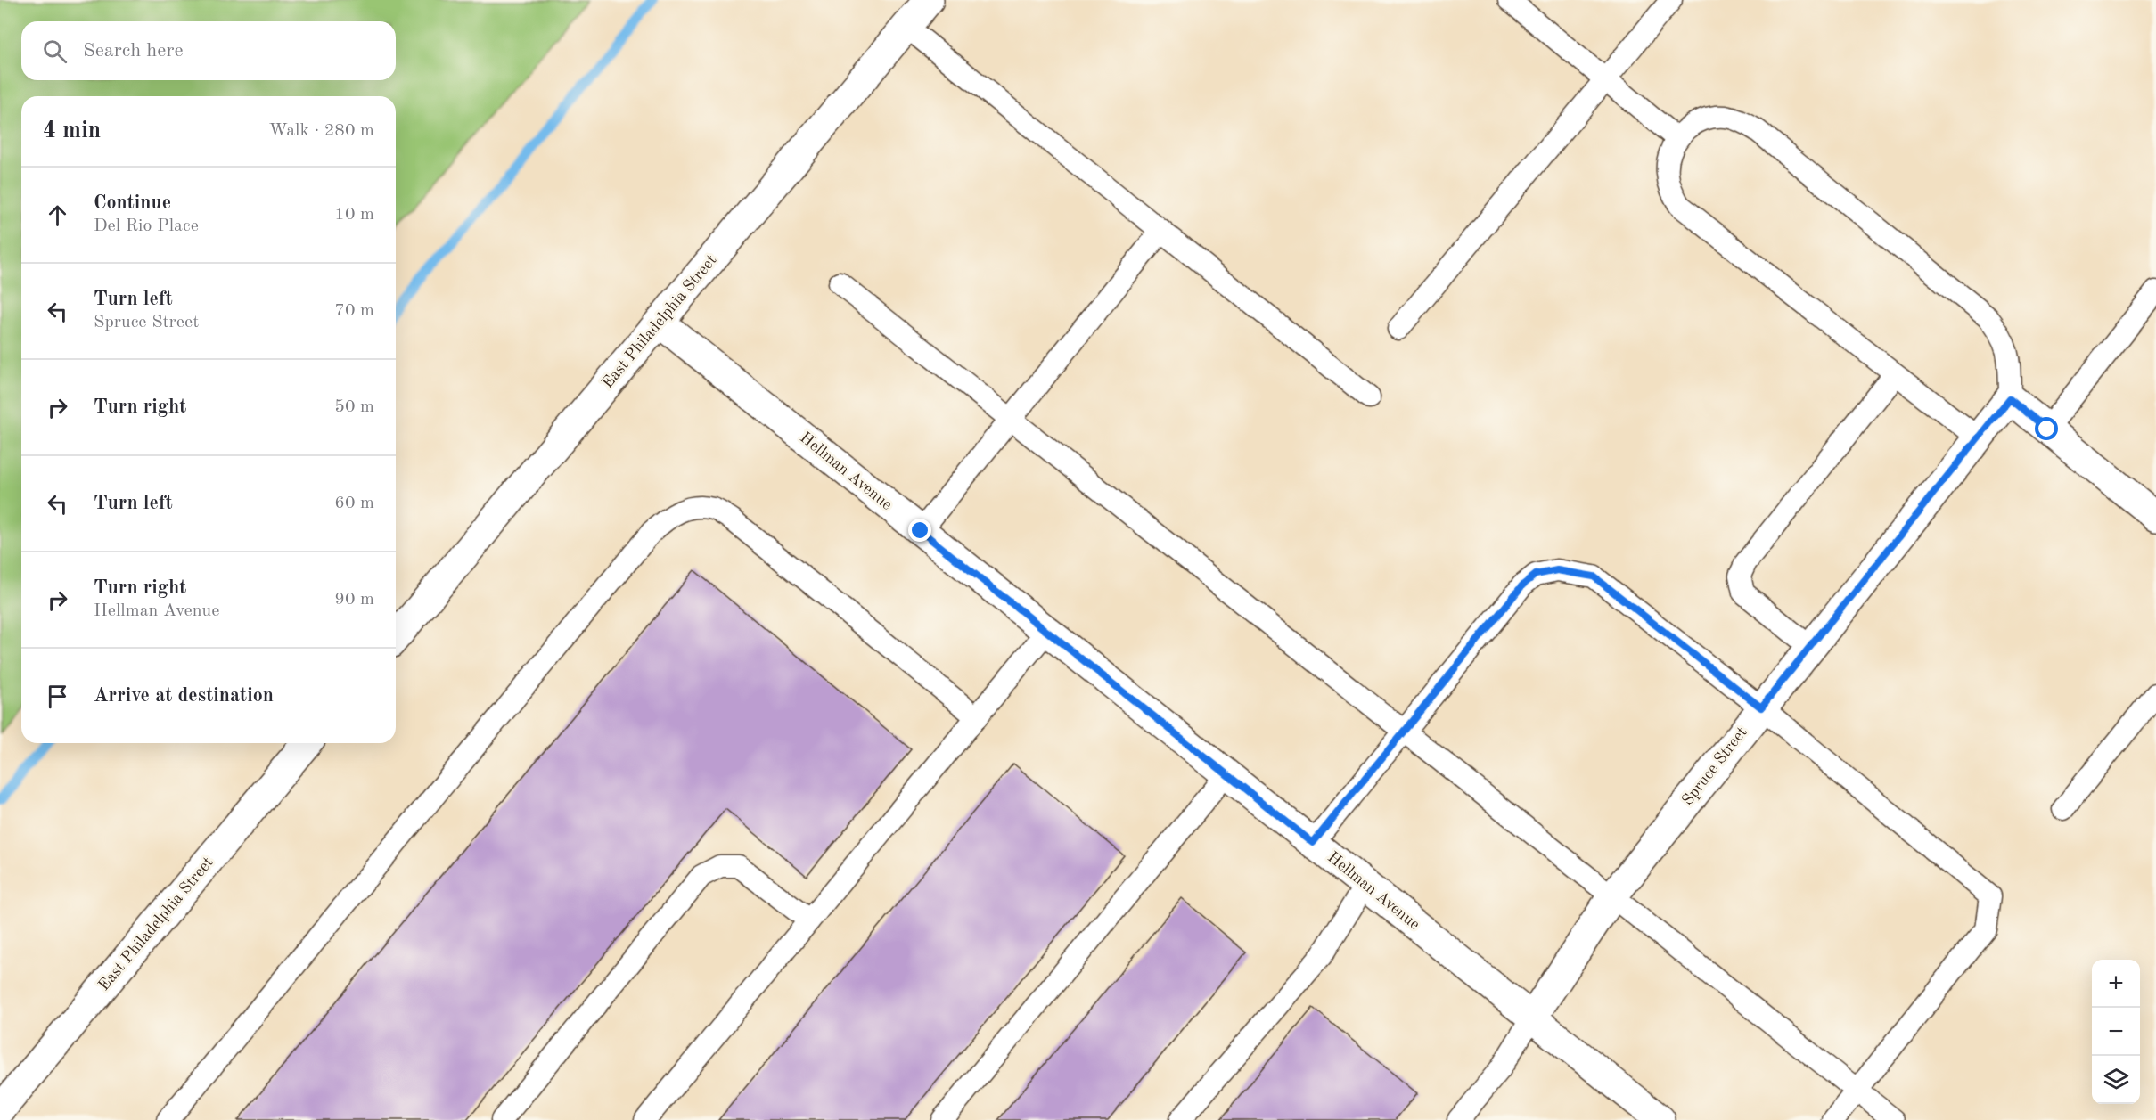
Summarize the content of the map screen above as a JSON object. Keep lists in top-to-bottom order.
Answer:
{
  "streets": {
    "street": ["East Philadelphia Street", "Hellman Avenue", "Spruce Street"]
  },
  "crossings": [
    ["East Philadelphia Street", "Hellman Avenue"],
    ["Hellman Avenue", "Spruce Street"]
  ],
  "page": {
    "search": "Search here",
    "heading": ["4 min", "Walk · 280 m"],
    "list": [
      ["Continue", "Del Rio Place", "10 m"],
      ["Turn left", "Spruce Street", "70 m"],
      ["Turn right", "50 m"],
      ["Turn left", "60 m"],
      ["Turn right", "Hellman Avenue", "90 m"],
      "Arrive at destination"
    ],
    "map_buttons": ["+", "−"]
  }
}
